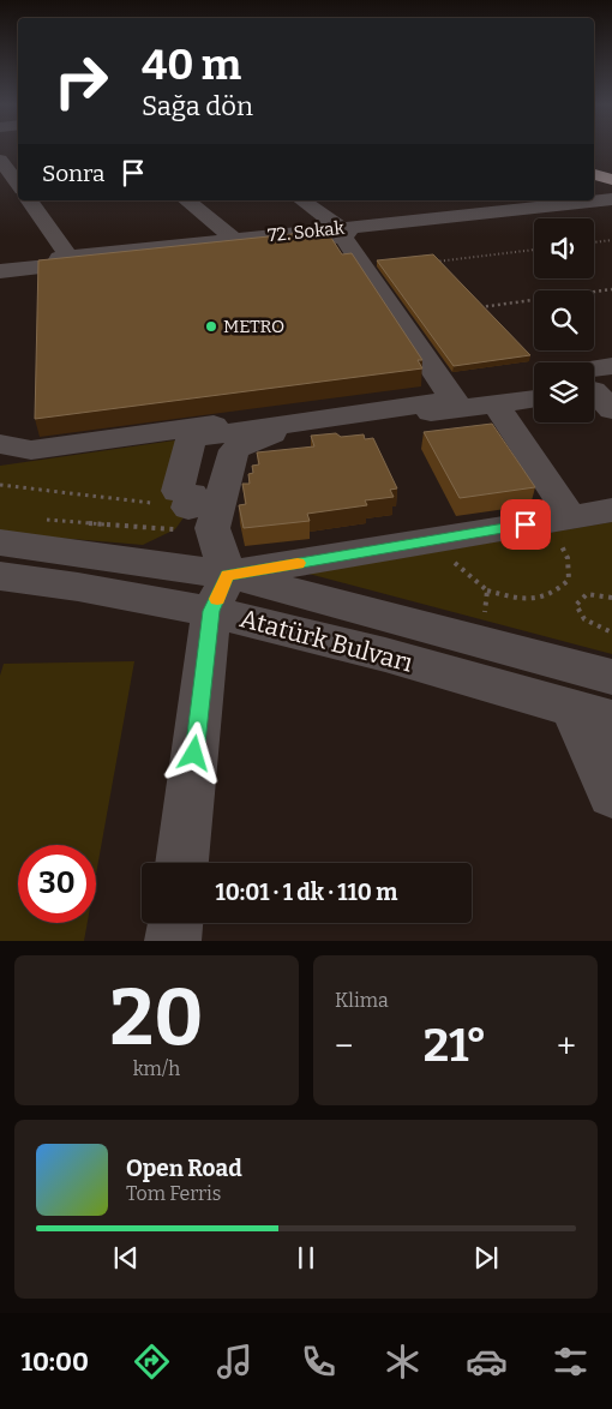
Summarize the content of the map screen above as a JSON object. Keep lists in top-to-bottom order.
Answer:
{
  "streets": {
    "street": ["72. Sokak", "Atatürk Bulvarı"]
  },
  "places": ["METRO"],
  "page": {
    "turn": ["40 m", "Sağa dön"],
    "then": "Sonra",
    "limit": "30",
    "trip": "10:01 · 1 dk · 110 m",
    "tile": [
      ["20", "km/h"],
      "Klima"
    ],
    "heat": ["−", "21°", "+"],
    "song": ["Open Road", "Tom Ferris"],
    "tabs": "10:00"
  }
}
